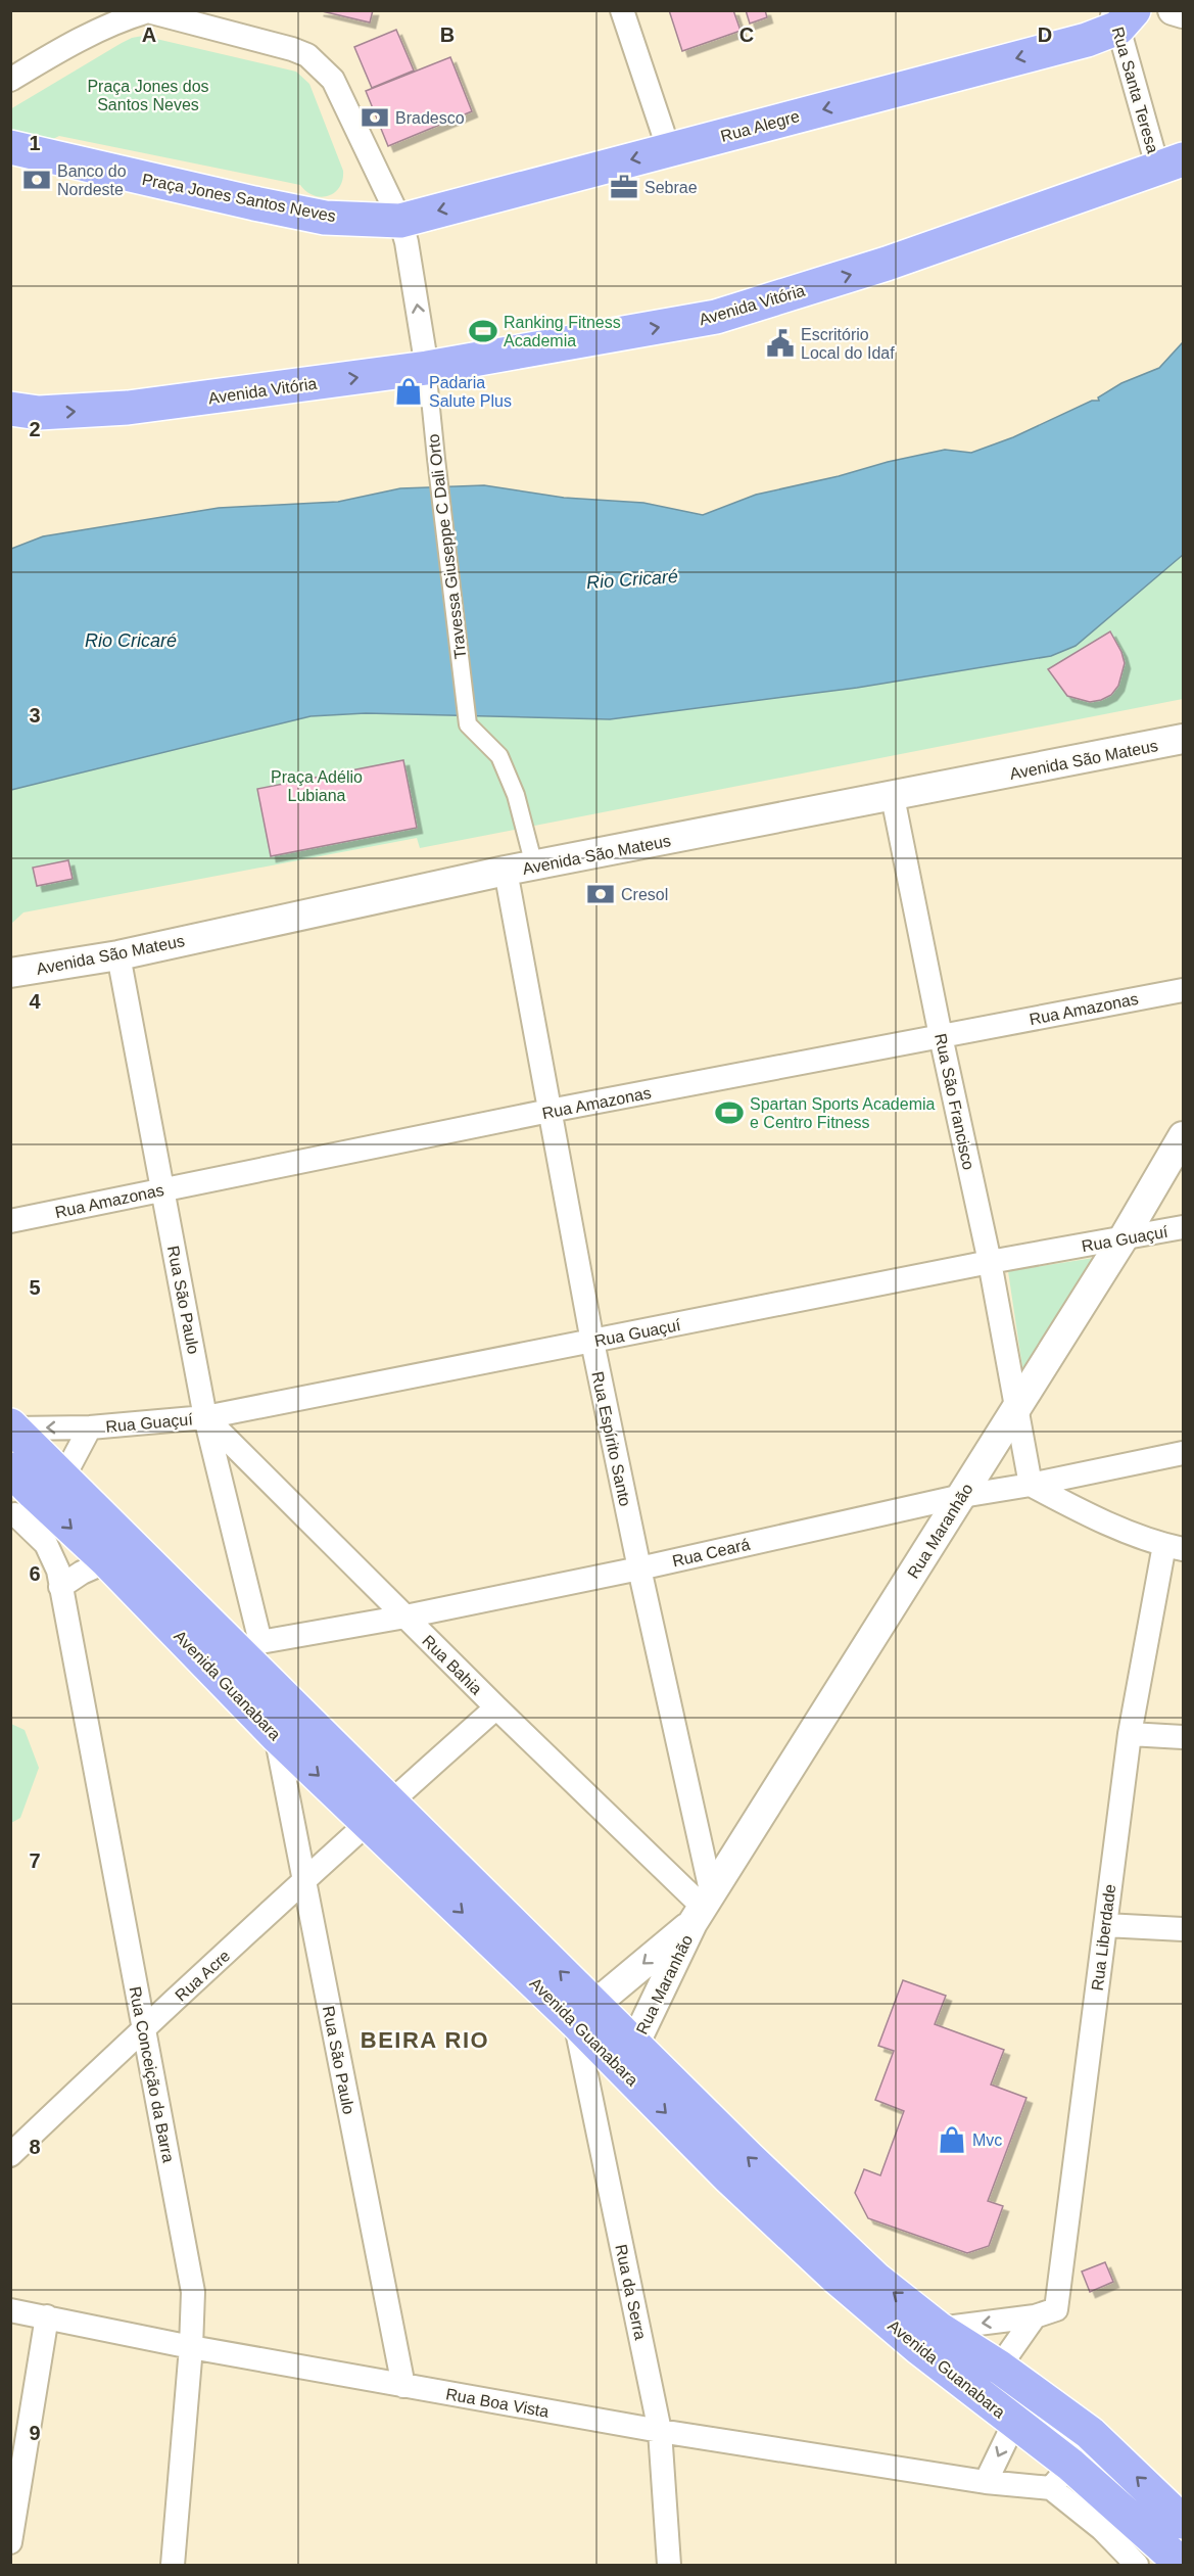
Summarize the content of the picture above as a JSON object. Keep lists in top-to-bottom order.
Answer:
{
  "streets": {
    "main road": [
      "Rua Alegre",
      "Praça Jones Santos Neves",
      "Avenida Vitória",
      "Avenida Guanabara"
    ],
    "street": [
      "Rua Santa Teresa",
      "Travessa Giuseppe C Dali Orto",
      "Avenida São Mateus",
      "Rua Amazonas",
      "Rua São Francisco",
      "Rua Guaçuí",
      "Rua São Paulo",
      "Rua Espírito Santo",
      "Rua Maranhão",
      "Rua Ceará",
      "Rua Bahia",
      "Rua Liberdade",
      "Rua Acre",
      "Rua Conceição da Barra",
      "Rua da Serra",
      "Rua Boa Vista"
    ]
  },
  "crossings": [
    ["Rua Santa Teresa", "Rua Alegre"],
    ["Rua Santa Teresa", "Avenida Vitória"],
    ["Rua Alegre", "Praça Jones Santos Neves"],
    ["Avenida Vitória", "Travessa Giuseppe C Dali Orto"],
    ["Travessa Giuseppe C Dali Orto", "Avenida São Mateus"],
    ["Avenida São Mateus", "Rua São Francisco"],
    ["Avenida São Mateus", "Rua São Paulo"],
    ["Avenida São Mateus", "Rua Espírito Santo"],
    ["Rua Amazonas", "Rua São Francisco"],
    ["Rua Amazonas", "Rua São Paulo"],
    ["Rua Amazonas", "Rua Espírito Santo"],
    ["Rua São Francisco", "Rua Guaçuí"],
    ["Rua São Francisco", "Rua Maranhão"],
    ["Rua São Francisco", "Rua Ceará"],
    ["Rua Guaçuí", "Rua São Paulo"],
    ["Rua Guaçuí", "Rua Espírito Santo"],
    ["Rua Guaçuí", "Rua Maranhão"],
    ["Rua Guaçuí", "Rua Bahia"],
    ["Rua Guaçuí", "Avenida Guanabara"],
    ["Rua São Paulo", "Rua Ceará"],
    ["Rua São Paulo", "Rua Bahia"],
    ["Rua São Paulo", "Avenida Guanabara"],
    ["Rua São Paulo", "Rua Acre"],
    ["Rua São Paulo", "Rua Boa Vista"],
    ["Rua Espírito Santo", "Rua Maranhão"],
    ["Rua Espírito Santo", "Rua Ceará"],
    ["Rua Espírito Santo", "Rua Bahia"],
    ["Rua Maranhão", "Rua Ceará"],
    ["Rua Maranhão", "Rua Bahia"],
    ["Rua Maranhão", "Avenida Guanabara"],
    ["Rua Maranhão", "Rua da Serra"],
    ["Rua Ceará", "Rua Bahia"],
    ["Rua Ceará", "Avenida Guanabara"],
    ["Rua Bahia", "Rua Acre"],
    ["Avenida Guanabara", "Rua Acre"],
    ["Avenida Guanabara", "Rua Conceição da Barra"],
    ["Avenida Guanabara", "Rua da Serra"],
    ["Avenida Guanabara", "Rua Boa Vista"],
    ["Rua Acre", "Rua Conceição da Barra"],
    ["Rua Conceição da Barra", "Rua Boa Vista"],
    ["Rua da Serra", "Rua Boa Vista"]
  ],
  "one_way": ["Rua Alegre", "Avenida Vitória"],
  "districts": ["BEIRA RIO"],
  "water": ["Rio Cricaré"],
  "parks": ["Praça Jones dos Santos Neves", "Praça Adélio Lubiana"],
  "places": {
    "bank": ["Bradesco", "Banco do Nordeste", "Cresol"],
    "office": ["Sebrae"],
    "sports": ["Ranking Fitness Academia", "Spartan Sports Academia e Centro Fitness"],
    "public building": ["Escritório Local do Idaf"],
    "shop": ["Padaria Salute Plus", "Mvc"]
  },
  "grid": {
    "columns": [
      "A",
      "B",
      "C",
      "D"
    ],
    "rows": [
      "1",
      "2",
      "3",
      "4",
      "5",
      "6",
      "7",
      "8",
      "9"
    ]
  }
}
